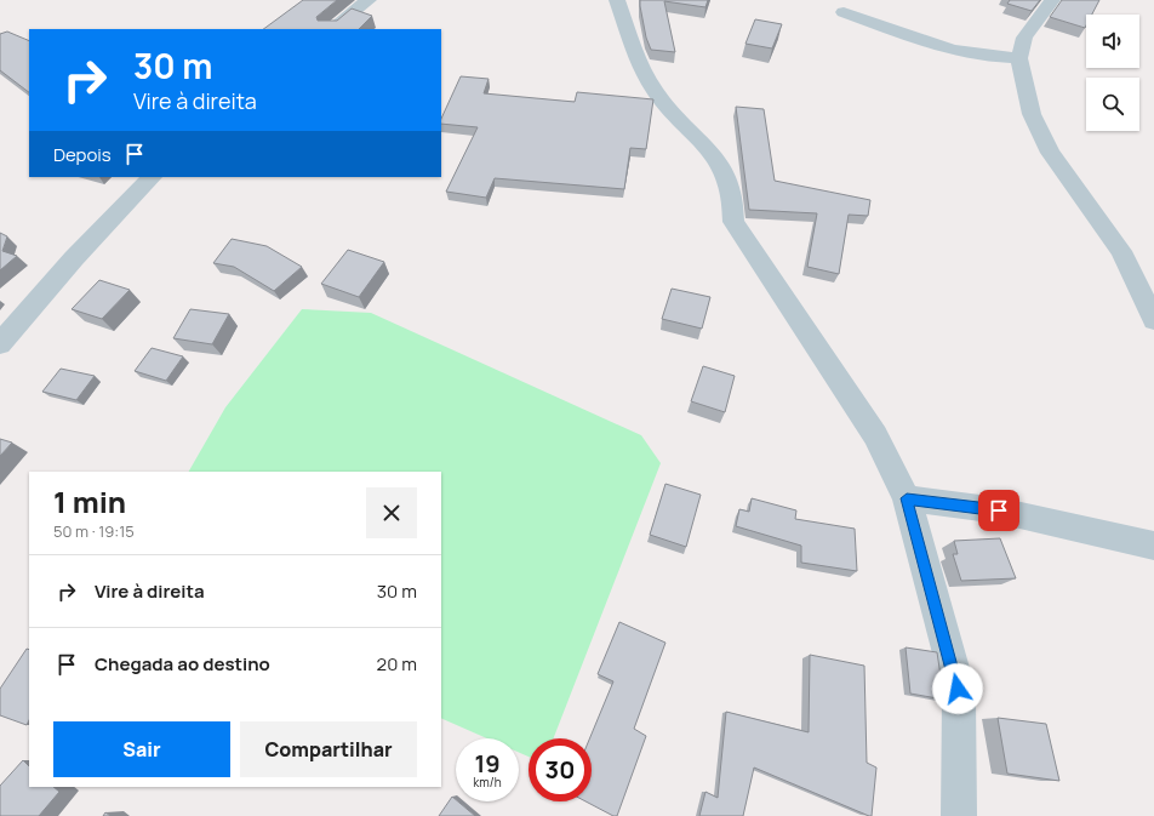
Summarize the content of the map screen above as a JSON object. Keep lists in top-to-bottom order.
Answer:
{
  "page": {
    "turn": ["30 m", "Vire à direita"],
    "then": "Depois",
    "heading": ["1 min", "50 m · 19:15"],
    "list": [
      {
        "name": "Vire à direita",
        "value": "30 m"
      },
      {
        "name": "Chegada ao destino",
        "value": "20 m"
      }
    ],
    "buttons": ["Sair", "Compartilhar"],
    "speed": "19 km/h",
    "limit": "30"
  }
}
